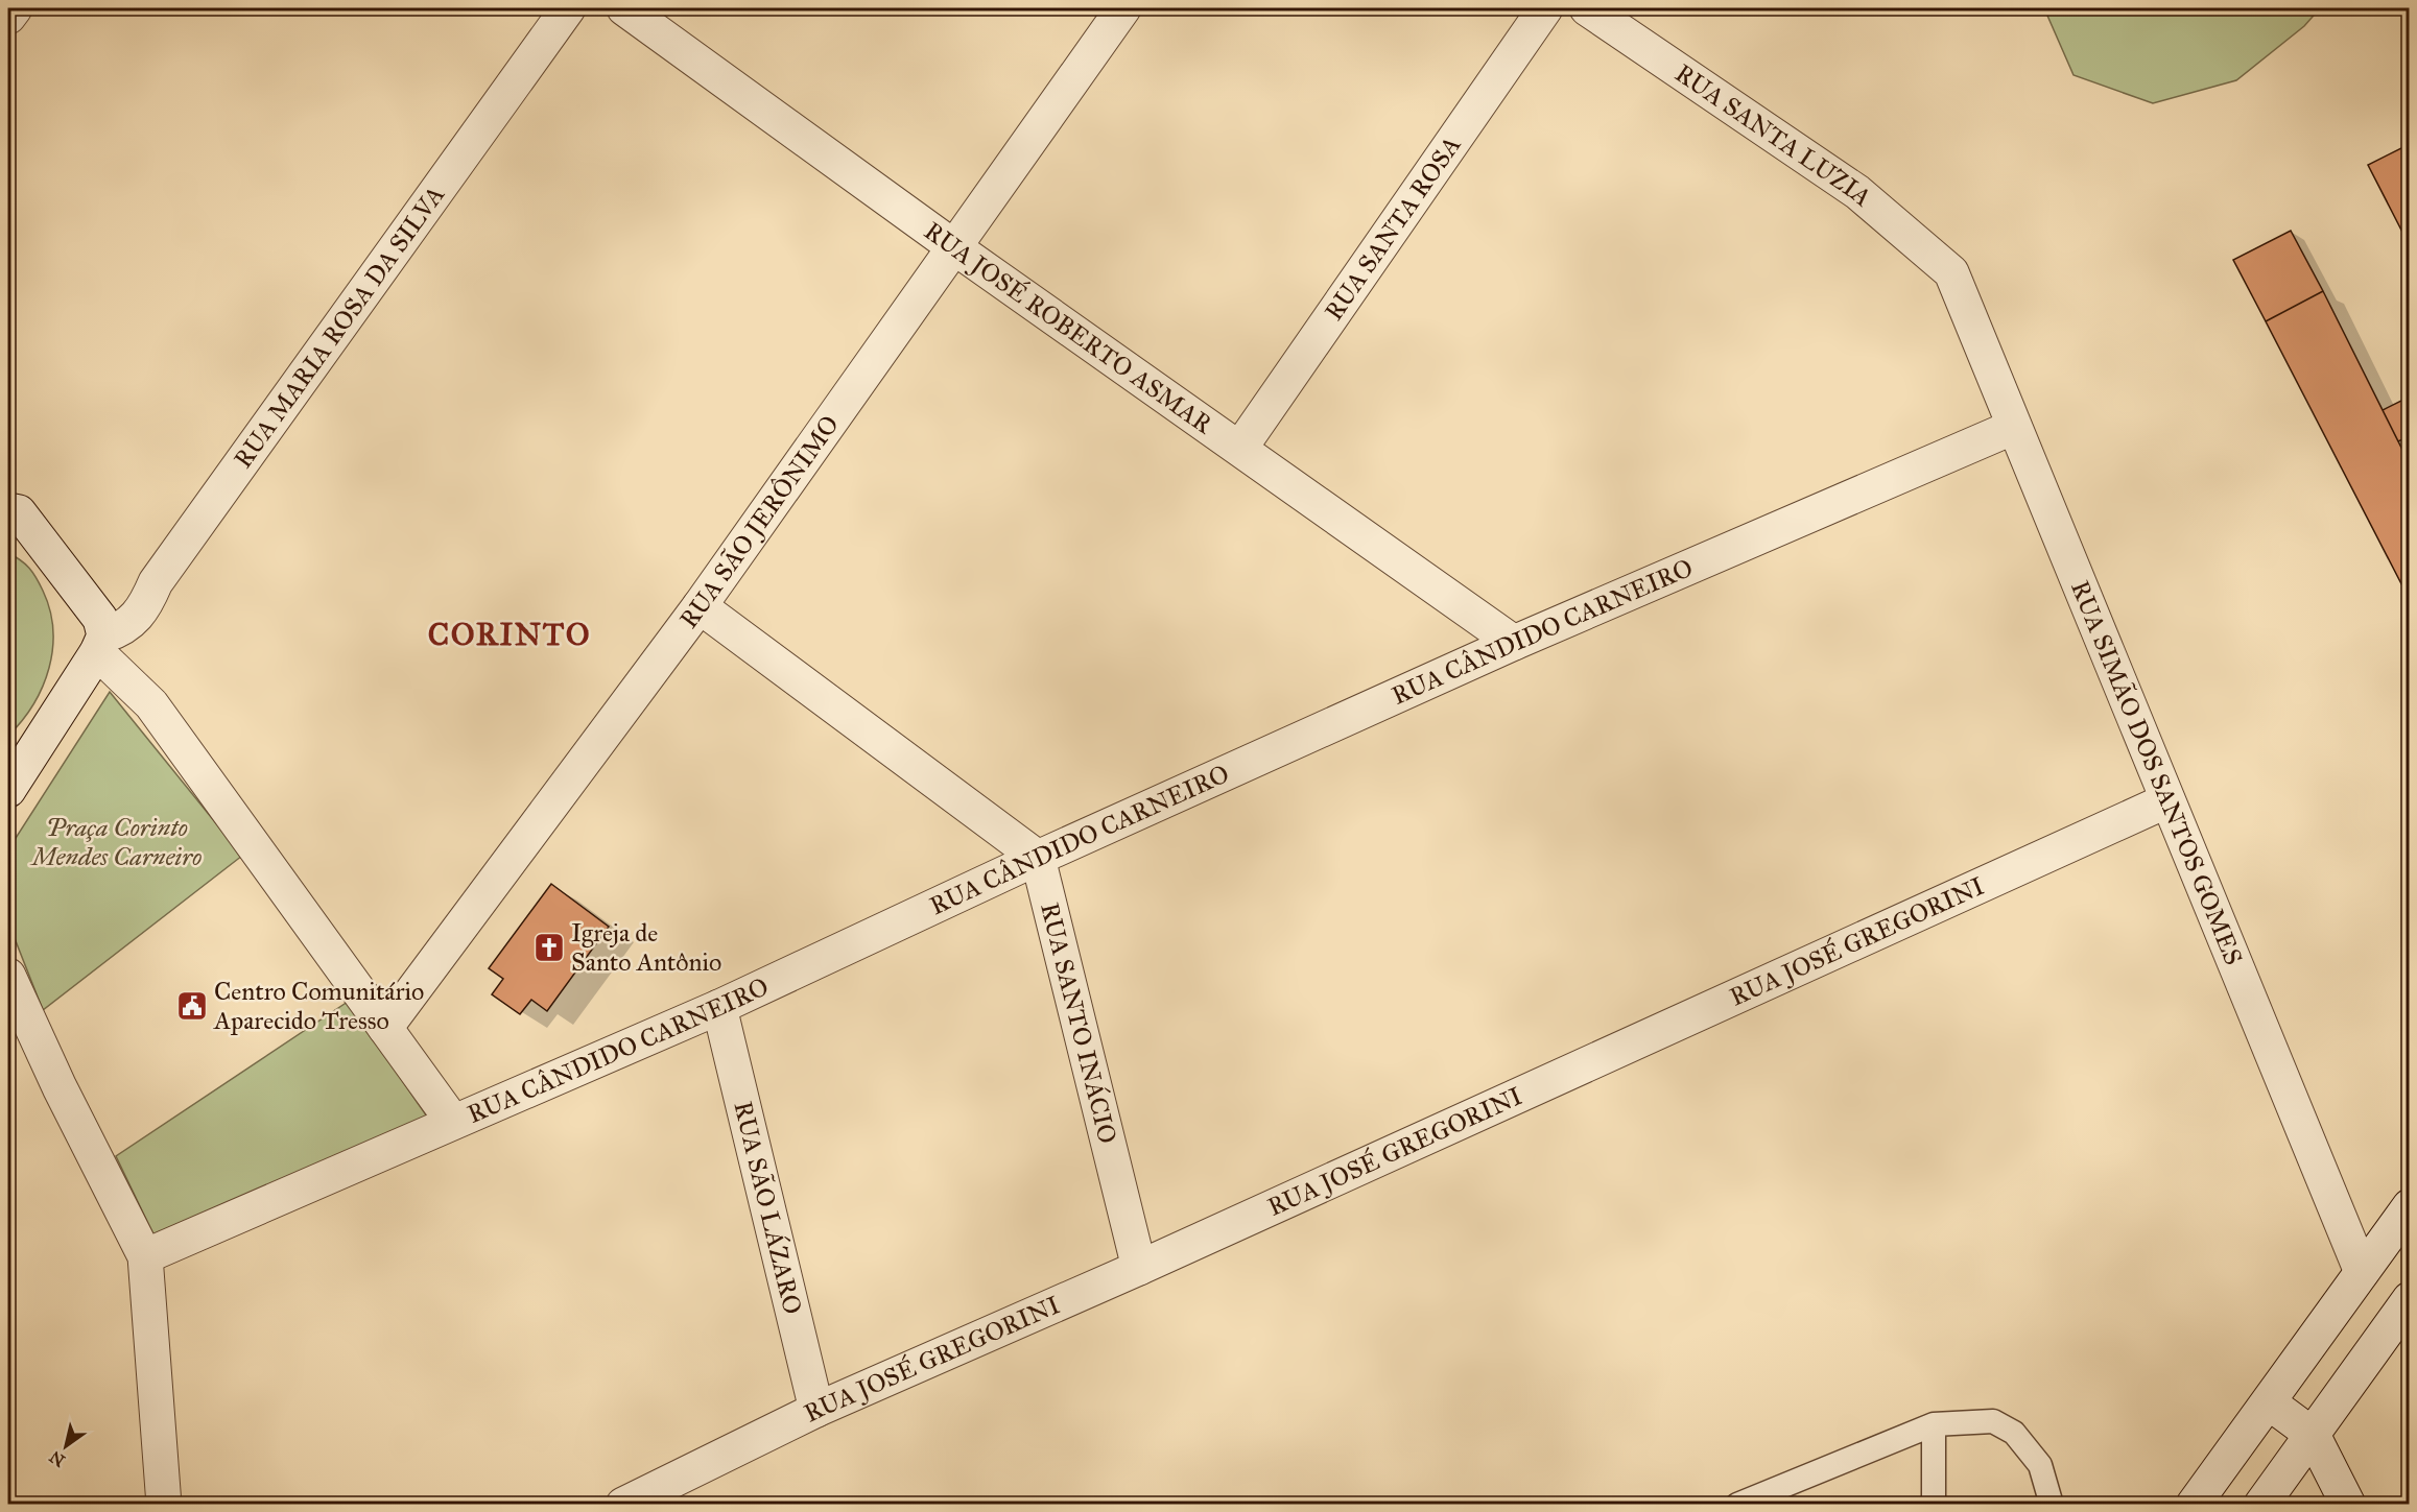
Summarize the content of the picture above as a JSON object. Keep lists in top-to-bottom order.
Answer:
{
  "streets": {
    "street": [
      "RUA SANTA LUZIA",
      "RUA SANTA ROSA",
      "RUA MARIA ROSA DA SILVA",
      "RUA JOSÉ ROBERTO ASMAR",
      "RUA SÃO JERÔNIMO",
      "RUA CÂNDIDO CARNEIRO",
      "RUA SIMÃO DOS SANTOS GOMES",
      "RUA JOSÉ GREGORINI",
      "RUA SANTO INÁCIO",
      "RUA SÃO LÁZARO"
    ]
  },
  "crossings": [
    ["RUA SANTA LUZIA", "RUA SIMÃO DOS SANTOS GOMES"],
    ["RUA SANTA ROSA", "RUA JOSÉ ROBERTO ASMAR"],
    ["RUA JOSÉ ROBERTO ASMAR", "RUA SÃO JERÔNIMO"],
    ["RUA JOSÉ ROBERTO ASMAR", "RUA CÂNDIDO CARNEIRO"],
    ["RUA CÂNDIDO CARNEIRO", "RUA SIMÃO DOS SANTOS GOMES"],
    ["RUA CÂNDIDO CARNEIRO", "RUA SANTO INÁCIO"],
    ["RUA CÂNDIDO CARNEIRO", "RUA SÃO LÁZARO"],
    ["RUA SIMÃO DOS SANTOS GOMES", "RUA JOSÉ GREGORINI"],
    ["RUA JOSÉ GREGORINI", "RUA SANTO INÁCIO"],
    ["RUA JOSÉ GREGORINI", "RUA SÃO LÁZARO"]
  ],
  "districts": ["CORINTO"],
  "parks": ["Praça Corinto Mendes Carneiro"],
  "places": {
    "church": ["Igreja de Santo Antônio"],
    "public building": ["Centro Comunitário Aparecido Tresso"]
  },
  "north": "bottom left"
}
